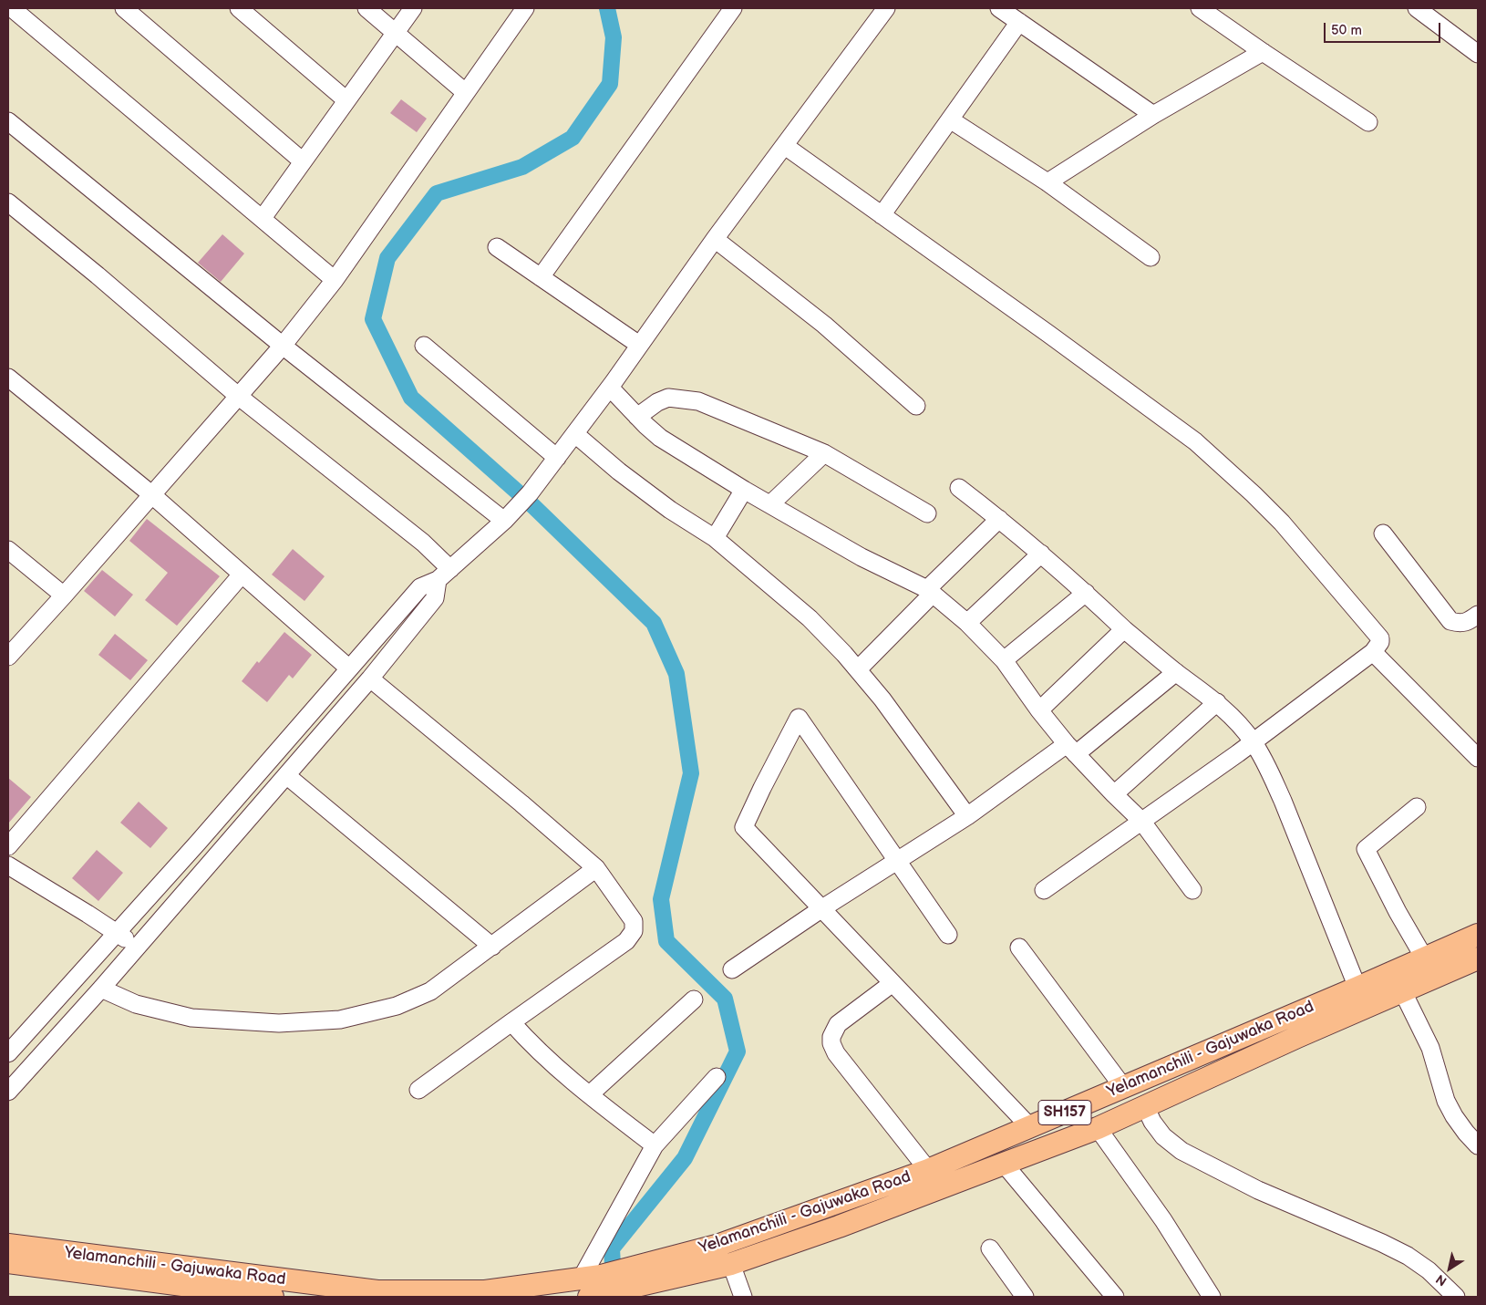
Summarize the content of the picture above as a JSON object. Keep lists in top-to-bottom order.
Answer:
{
  "streets": {
    "main road": ["Yelamanchili - Gajuwaka Road", "SH157"]
  },
  "scale_bar": "50 m",
  "north": "bottom left"
}
